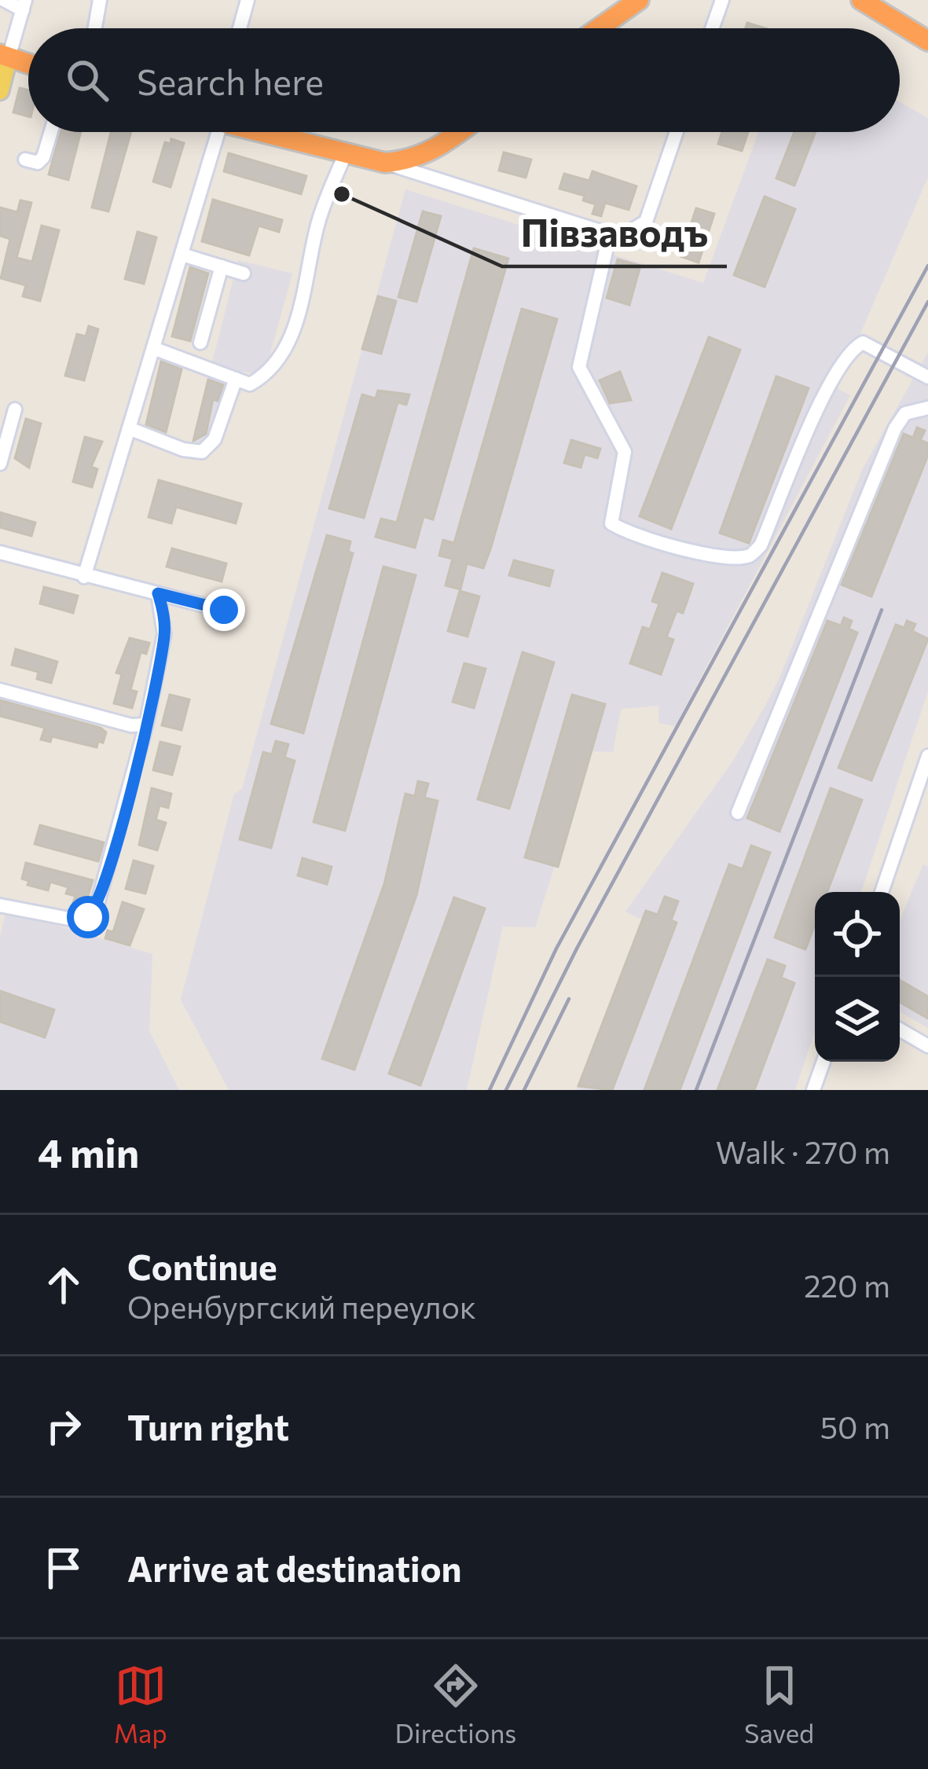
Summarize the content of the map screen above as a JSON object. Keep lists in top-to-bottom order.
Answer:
{
  "places": ["Пiвзаводъ"],
  "page": {
    "search": "Search here",
    "heading": ["4 min", "Walk · 270 m"],
    "list": [
      ["Continue", "Оренбургский переулок", "220 m"],
      ["Turn right", "50 m"],
      "Arrive at destination"
    ],
    "nav": ["Map", "Directions", "Saved"]
  }
}
